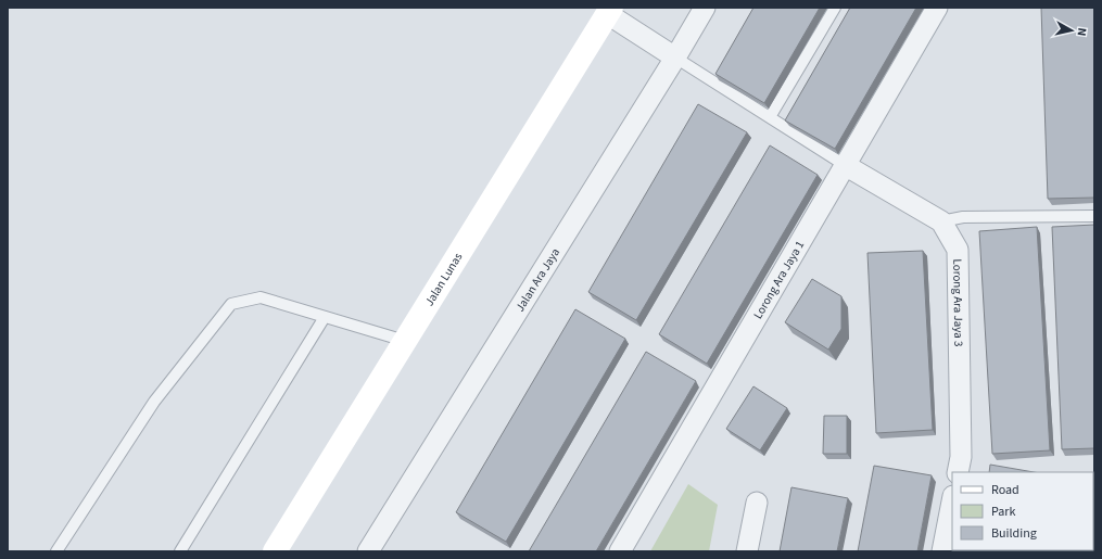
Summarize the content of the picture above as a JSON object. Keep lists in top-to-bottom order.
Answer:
{
  "streets": {
    "main road": ["Jalan Lunas"],
    "street": ["Lorong Ara Jaya 1", "Jalan Ara Jaya", "Lorong Ara Jaya 3"]
  },
  "crossings": [
    ["Lorong Ara Jaya 1", "Lorong Ara Jaya 3"]
  ],
  "legend": ["Road", "Park", "Building"],
  "north": "right"
}
